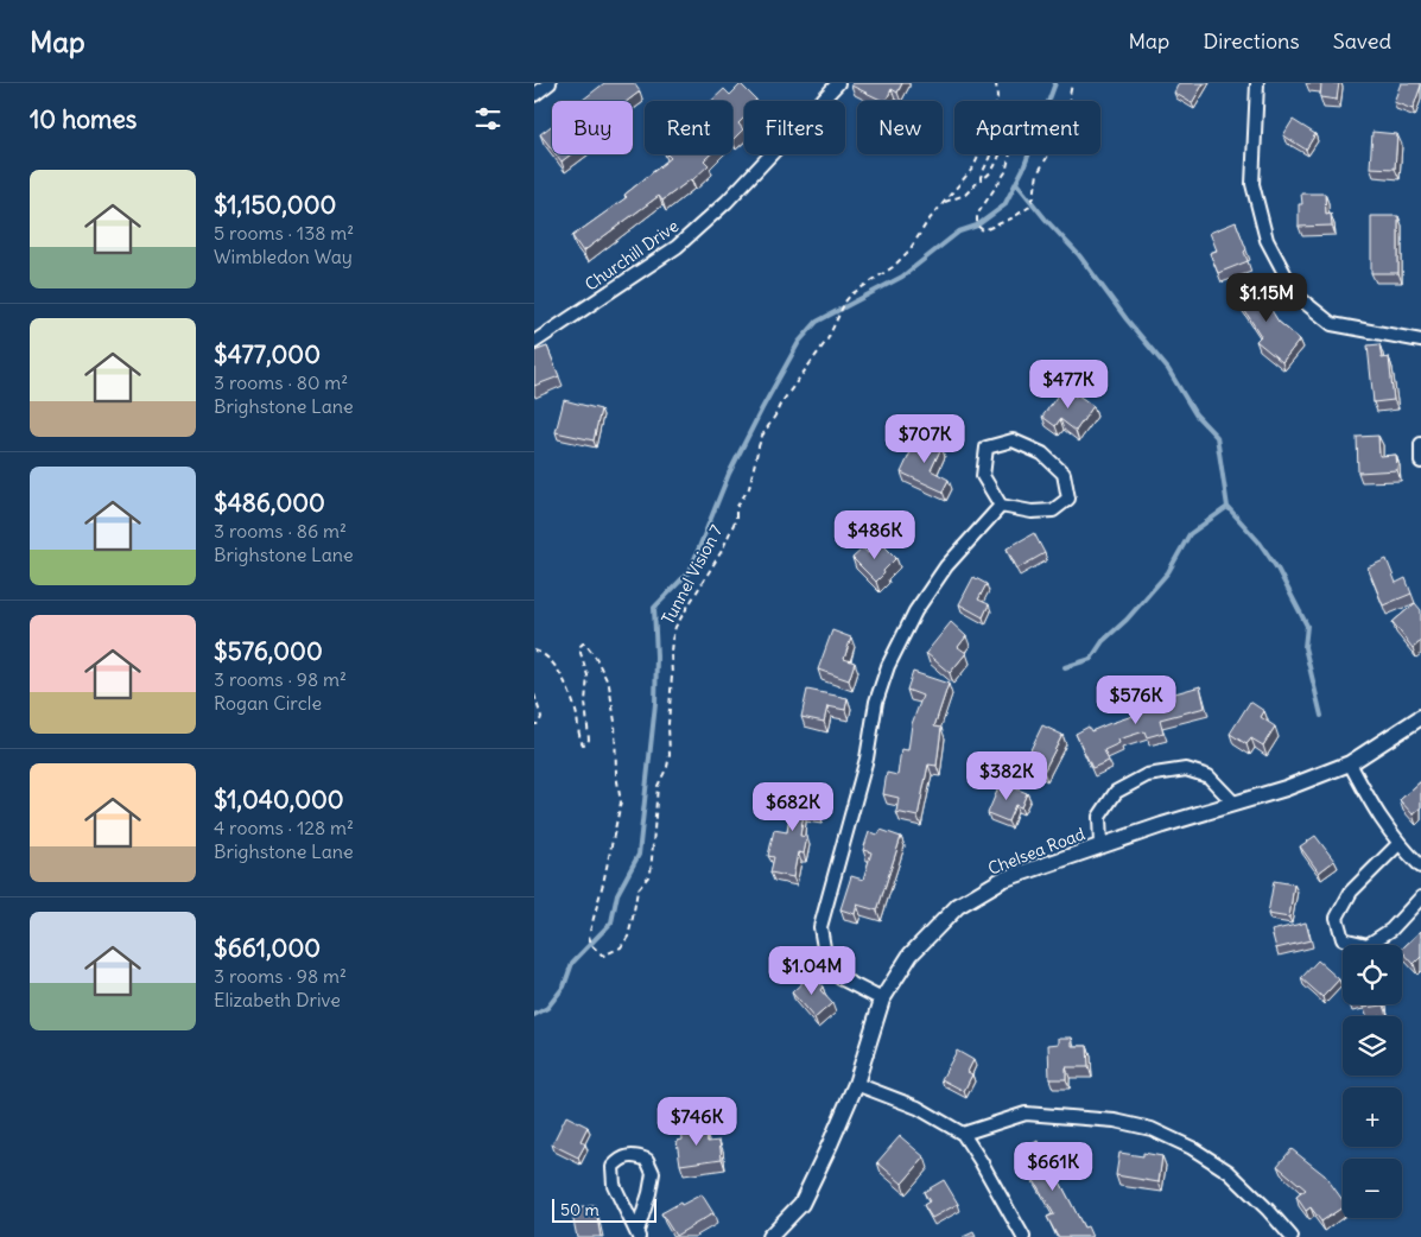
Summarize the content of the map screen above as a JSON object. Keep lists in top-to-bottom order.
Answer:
{
  "streets": {
    "street": ["Churchill Drive", "Chelsea Road"],
    "path": ["Tunnel Vision 7"]
  },
  "scale_bar": "50 m",
  "page": {
    "header": "Map",
    "nav": ["Map", "Directions", "Saved"],
    "heading": "10 homes",
    "chip": [
      "Buy",
      "Rent",
      "Filters",
      "New",
      "Apartment"
    ],
    "list": [
      {
        "name": "$1,150,000",
        "note": "5 rooms · 138 m² · Wimbledon Way"
      },
      {
        "name": "$477,000",
        "note": "3 rooms · 80 m² · Brighstone Lane"
      },
      {
        "name": "$486,000",
        "note": "3 rooms · 86 m² · Brighstone Lane"
      },
      {
        "name": "$576,000",
        "note": "3 rooms · 98 m² · Rogan Circle"
      },
      {
        "name": "$1,040,000",
        "note": "4 rooms · 128 m² · Brighstone Lane"
      },
      {
        "name": "$661,000",
        "note": "3 rooms · 98 m² · Elizabeth Drive"
      }
    ],
    "price": [
      "$1.15M",
      "$477K",
      "$707K",
      "$486K",
      "$576K",
      "$382K",
      "$682K",
      "$1.04M",
      "$746K",
      "$661K"
    ],
    "map_buttons": ["+", "−"],
    "scale": "50 m"
  }
}
